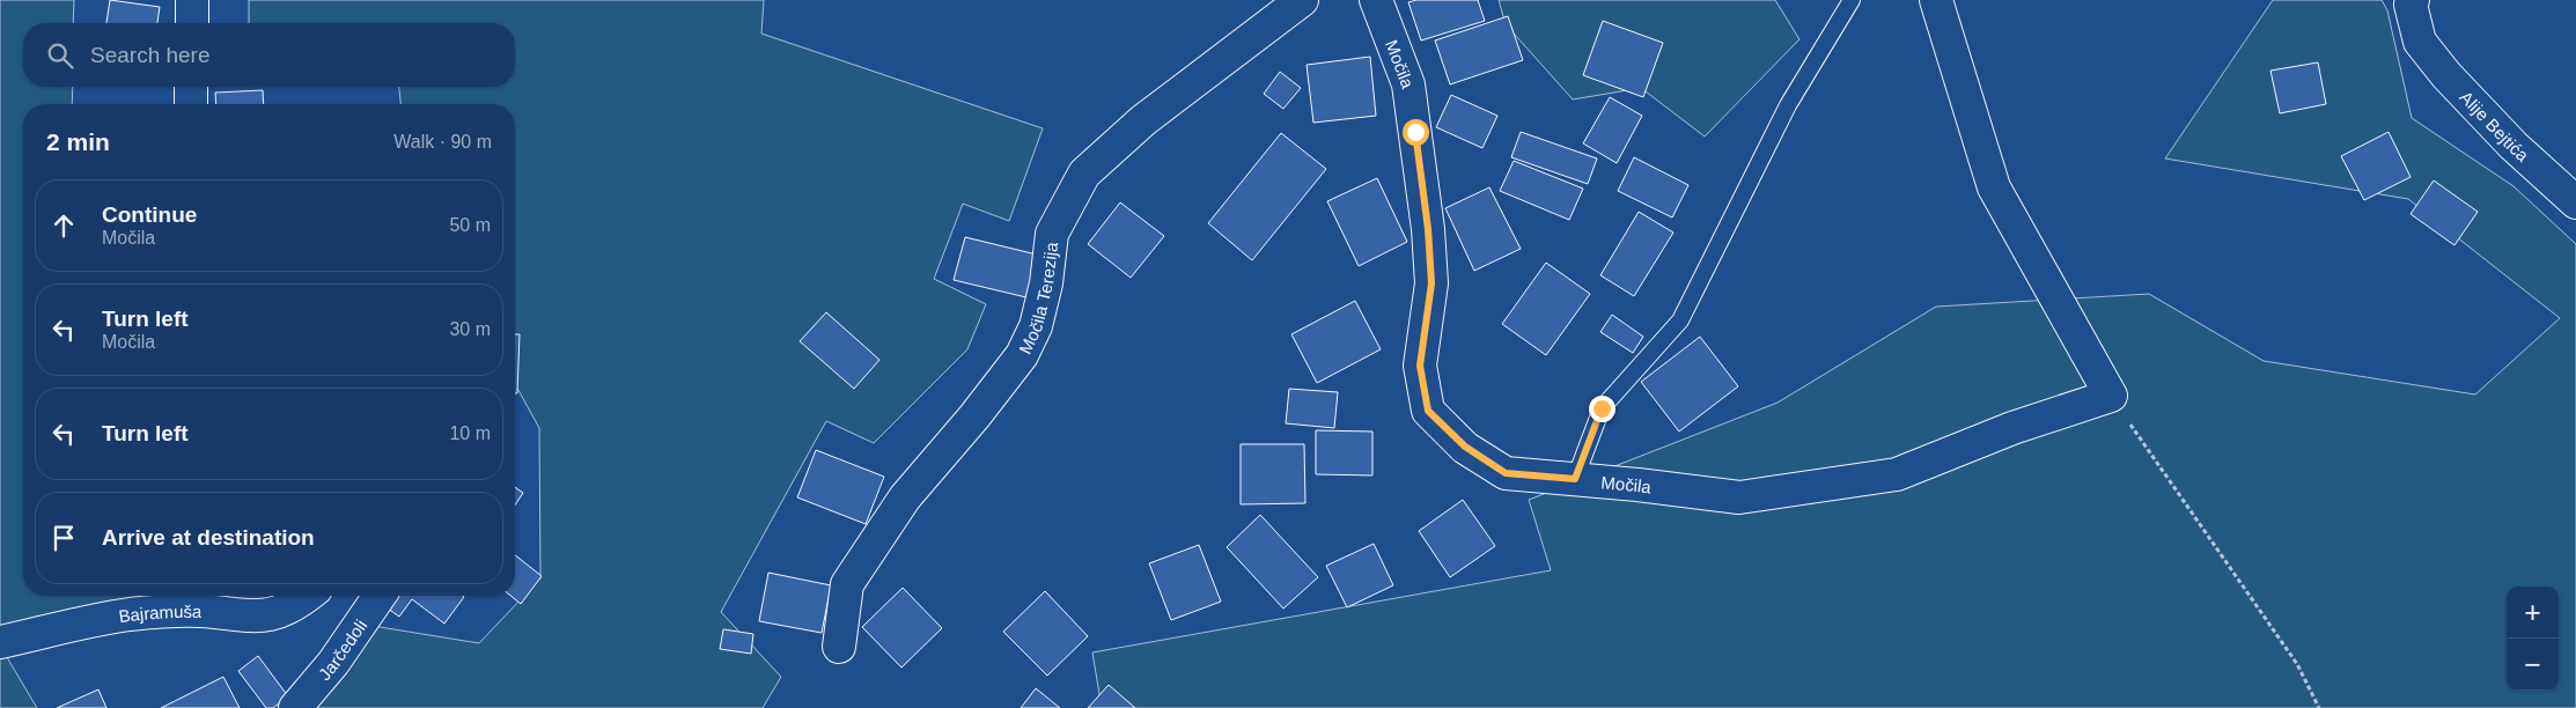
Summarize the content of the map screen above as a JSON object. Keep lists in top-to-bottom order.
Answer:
{
  "streets": {
    "street": [
      "Močila",
      "Alije Bejtića",
      "Močila Terezija",
      "Bajramuša",
      "Jarčedoli"
    ]
  },
  "page": {
    "search": "Search here",
    "heading": ["2 min", "Walk · 90 m"],
    "list": [
      ["Continue", "Močila", "50 m"],
      ["Turn left", "Močila", "30 m"],
      ["Turn left", "10 m"],
      "Arrive at destination"
    ],
    "map_buttons": ["+", "−"]
  }
}
